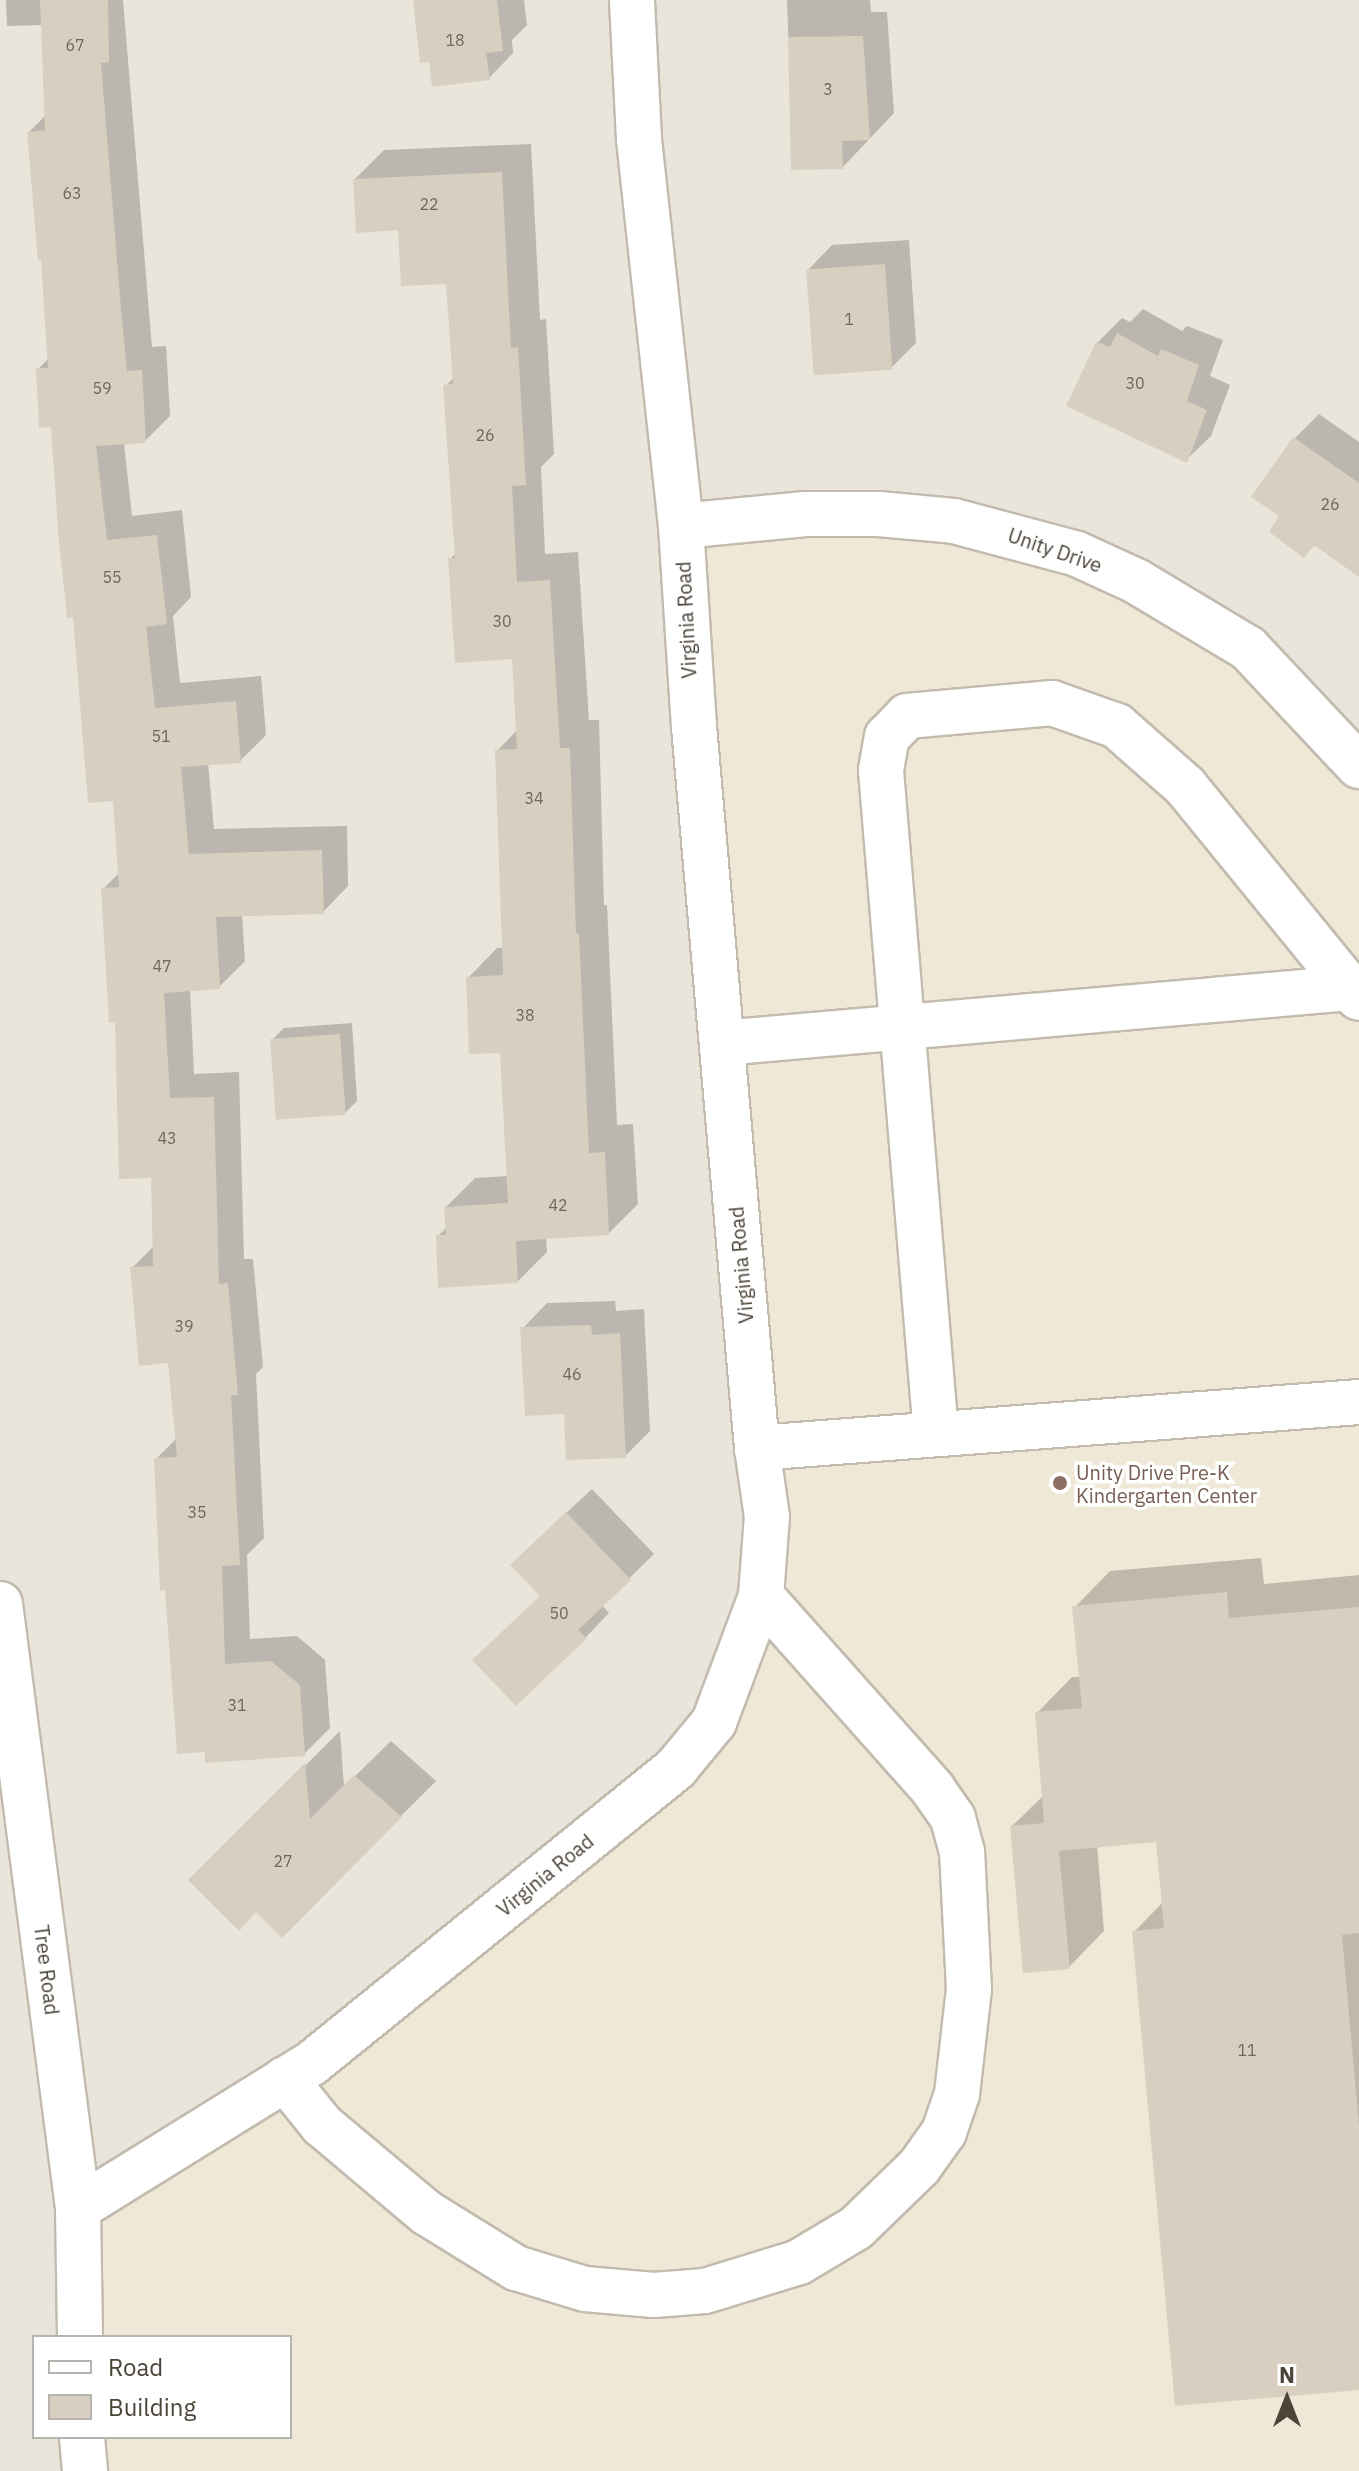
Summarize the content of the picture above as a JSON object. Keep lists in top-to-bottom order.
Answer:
{
  "streets": {
    "street": ["Unity Drive", "Virginia Road", "Tree Road"]
  },
  "crossings": [
    ["Unity Drive", "Virginia Road"],
    ["Virginia Road", "Tree Road"]
  ],
  "places": ["Unity Drive Pre-K Kindergarten Center"],
  "house_numbers": [
    "18",
    "67",
    "3",
    "63",
    "22",
    "1",
    "30",
    "59",
    "26",
    "26",
    "55",
    "30",
    "51",
    "34",
    "47",
    "38",
    "43",
    "42",
    "39",
    "46",
    "35",
    "50",
    "31",
    "27",
    "11"
  ],
  "legend": ["Road", "Building"],
  "north": "top"
}
